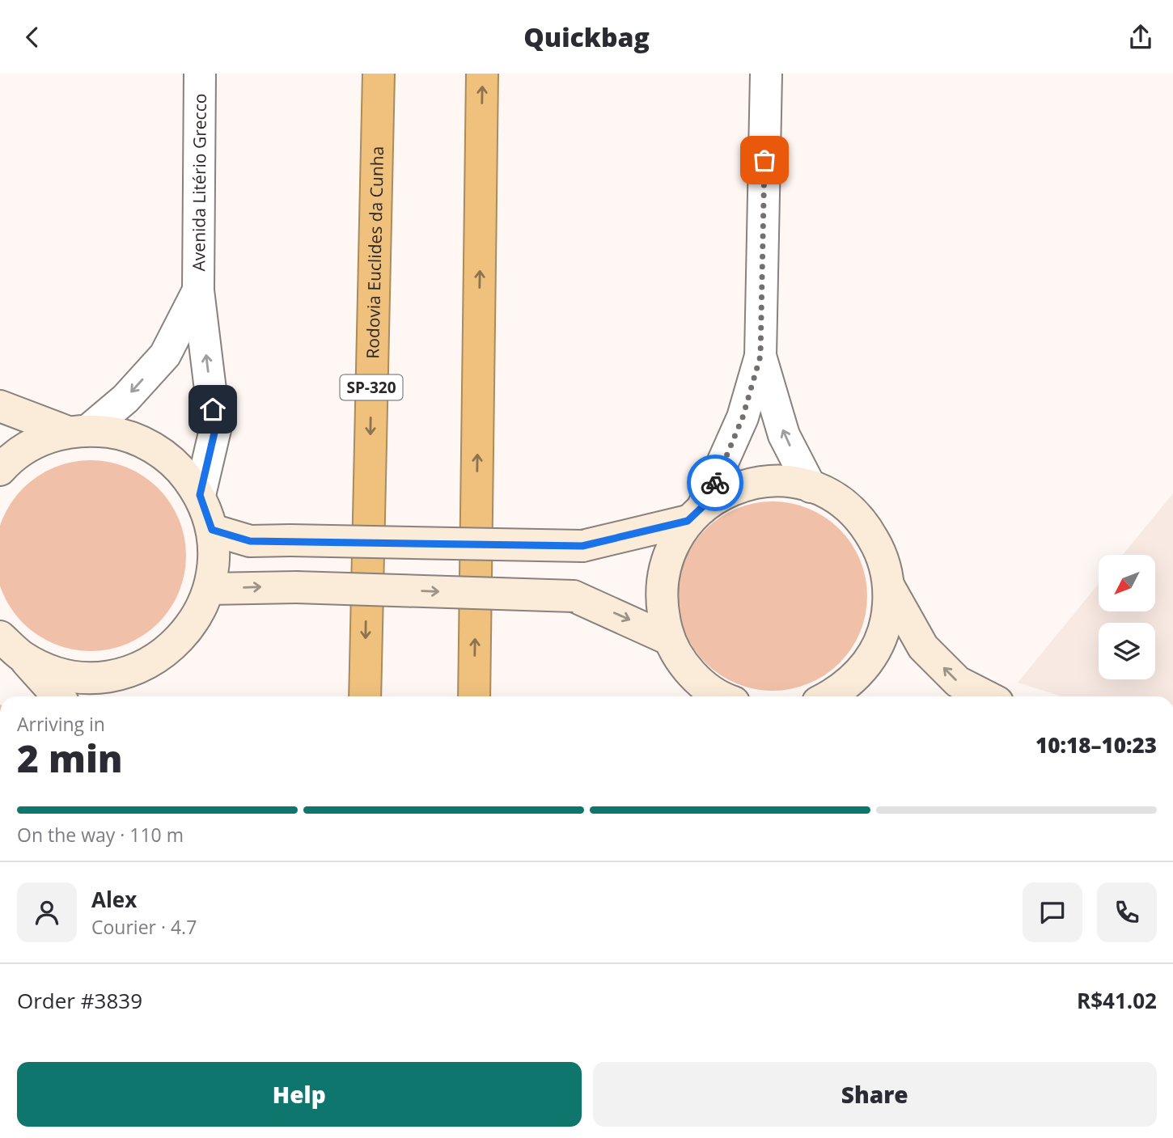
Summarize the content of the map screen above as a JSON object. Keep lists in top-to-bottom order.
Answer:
{
  "streets": {
    "highway": ["Rodovia Euclides da Cunha", "SP-320"],
    "street": ["Avenida Litério Grecco"]
  },
  "north": "bottom left",
  "page": {
    "header": "Quickbag",
    "heading": ["2 min", "Arriving in", "10:18–10:23"],
    "panel": [
      "Alex",
      "Courier · 4.7",
      "Order #3839",
      "R$41.02"
    ],
    "bar": "On the way · 110 m",
    "buttons": ["Help", "Share"]
  }
}
